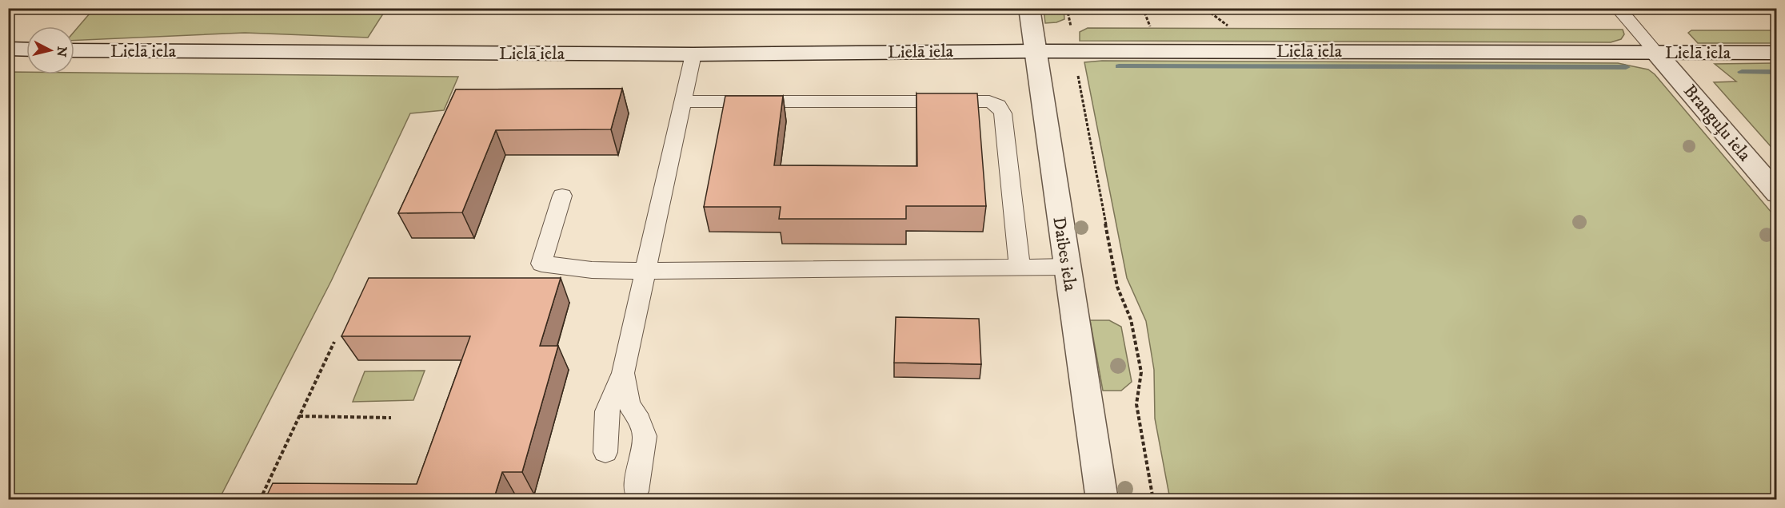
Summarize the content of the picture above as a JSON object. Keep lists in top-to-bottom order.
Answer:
{
  "streets": {
    "street": ["Lielā iela", "Branguļu iela", "Daibes iela"]
  },
  "crossings": [
    ["Lielā iela", "Branguļu iela"],
    ["Lielā iela", "Daibes iela"]
  ],
  "north": "right"
}
